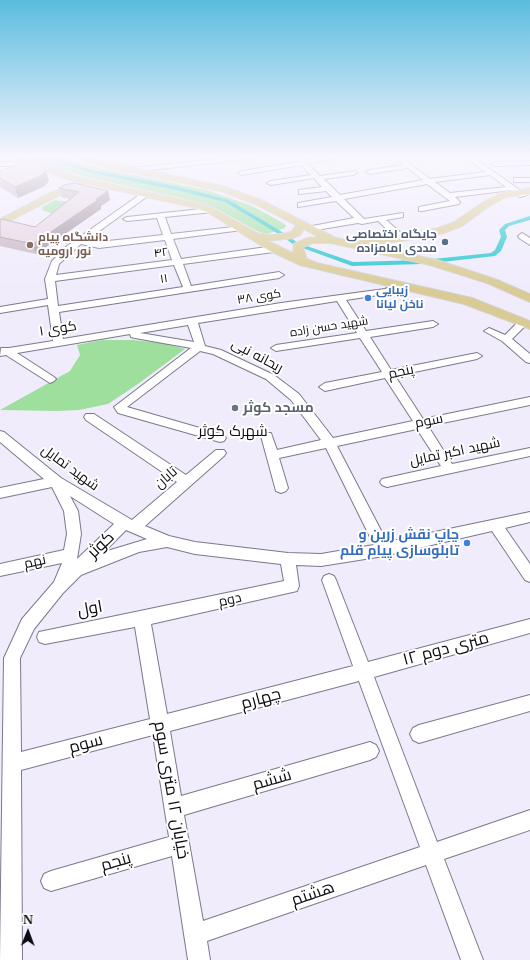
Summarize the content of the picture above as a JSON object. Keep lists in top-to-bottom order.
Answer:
{
  "streets": {
    "street": [
      "۴۲",
      "۱۱",
      "کوی ۳۸",
      "شهید حسن زاده",
      "کوی ۱",
      "ریحانه نبی",
      "پنجم",
      "سوم",
      "شهید اکبر تمایل",
      "شهید تمایل",
      "تابان",
      "کوثر",
      "نهم",
      "دوم",
      "اول",
      "۱۲ متری دوم",
      "چهارم",
      "ششم",
      "خیابان ۱۲ متری سوم",
      "هشتم"
    ]
  },
  "crossings": [
    ["کوی ۳۸", "کوی ۱"],
    ["کوی ۳۸", "ریحانه نبی"],
    ["کوی ۱", "ریحانه نبی"],
    ["ریحانه نبی", "سوم"],
    ["پنجم", "خیابان ۱۲ متری سوم"],
    ["سوم", "کوثر"],
    ["سوم", "چهارم"],
    ["سوم", "خیابان ۱۲ متری سوم"],
    ["شهید تمایل", "تابان"],
    ["شهید تمایل", "کوثر"],
    ["تابان", "کوثر"],
    ["دوم", "اول"],
    ["دوم", "خیابان ۱۲ متری سوم"],
    ["اول", "خیابان ۱۲ متری سوم"],
    ["۱۲ متری دوم", "چهارم"],
    ["چهارم", "خیابان ۱۲ متری سوم"],
    ["ششم", "خیابان ۱۲ متری سوم"],
    ["خیابان ۱۲ متری سوم", "هشتم"]
  ],
  "districts": ["شهرک کوثر"],
  "places": [
    "جایگاه اختصاصی مددی امامزاده",
    "دانشگاه پیام نور ارومیه",
    "زیبایی ناخن لیانا",
    "مسجد کوثر",
    "چاپ نقش زرین و تابلوسازی پیام قلم"
  ],
  "north": "top"
}
